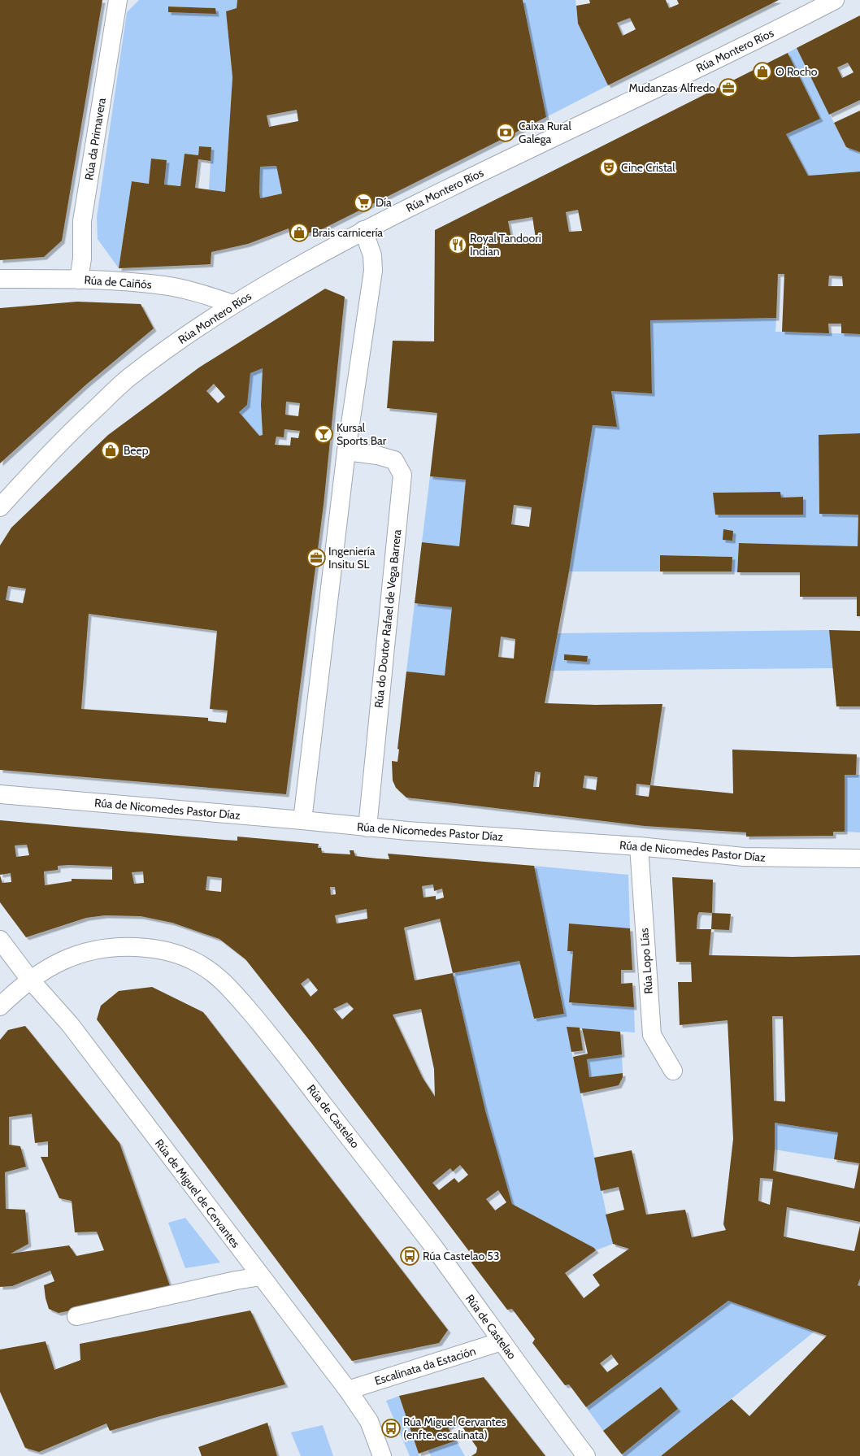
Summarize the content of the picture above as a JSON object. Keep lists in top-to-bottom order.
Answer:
{
  "streets": {
    "street": [
      "Rúa Montero Ríos",
      "Rúa da Primavera",
      "Rúa de Caiñós",
      "Rúa do Doutor Rafael de Vega Barrera",
      "Rúa de Nicomedes Pastor Díaz",
      "Rúa Lopo Lías",
      "Rúa de Castelao",
      "Rúa de Miguel de Cervantes",
      "Escalinata da Estación"
    ]
  },
  "crossings": [
    ["Rúa Montero Ríos", "Rúa de Caiñós"],
    ["Rúa da Primavera", "Rúa de Caiñós"],
    ["Rúa do Doutor Rafael de Vega Barrera", "Rúa de Nicomedes Pastor Díaz"],
    ["Rúa de Nicomedes Pastor Díaz", "Rúa Lopo Lías"],
    ["Rúa de Castelao", "Rúa de Miguel de Cervantes"],
    ["Rúa de Castelao", "Escalinata da Estación"],
    ["Rúa de Miguel de Cervantes", "Escalinata da Estación"]
  ],
  "places": {
    "shop": ["O Rocho", "Brais carnicería", "Beep"],
    "office": ["Mudanzas Alfredo", "Ingeniería Insitu SL"],
    "bank": ["Caixa Rural Galega"],
    "theatre": ["Cine Cristal"],
    "supermarket": ["Día"],
    "restaurant": ["Royal Tandoori Indian"],
    "bar": ["Kursal Sports Bar"],
    "bus stop": ["Rúa Castelao 53", "Rúa Miguel Cervantes (enfte. escalinata)"]
  }
}
